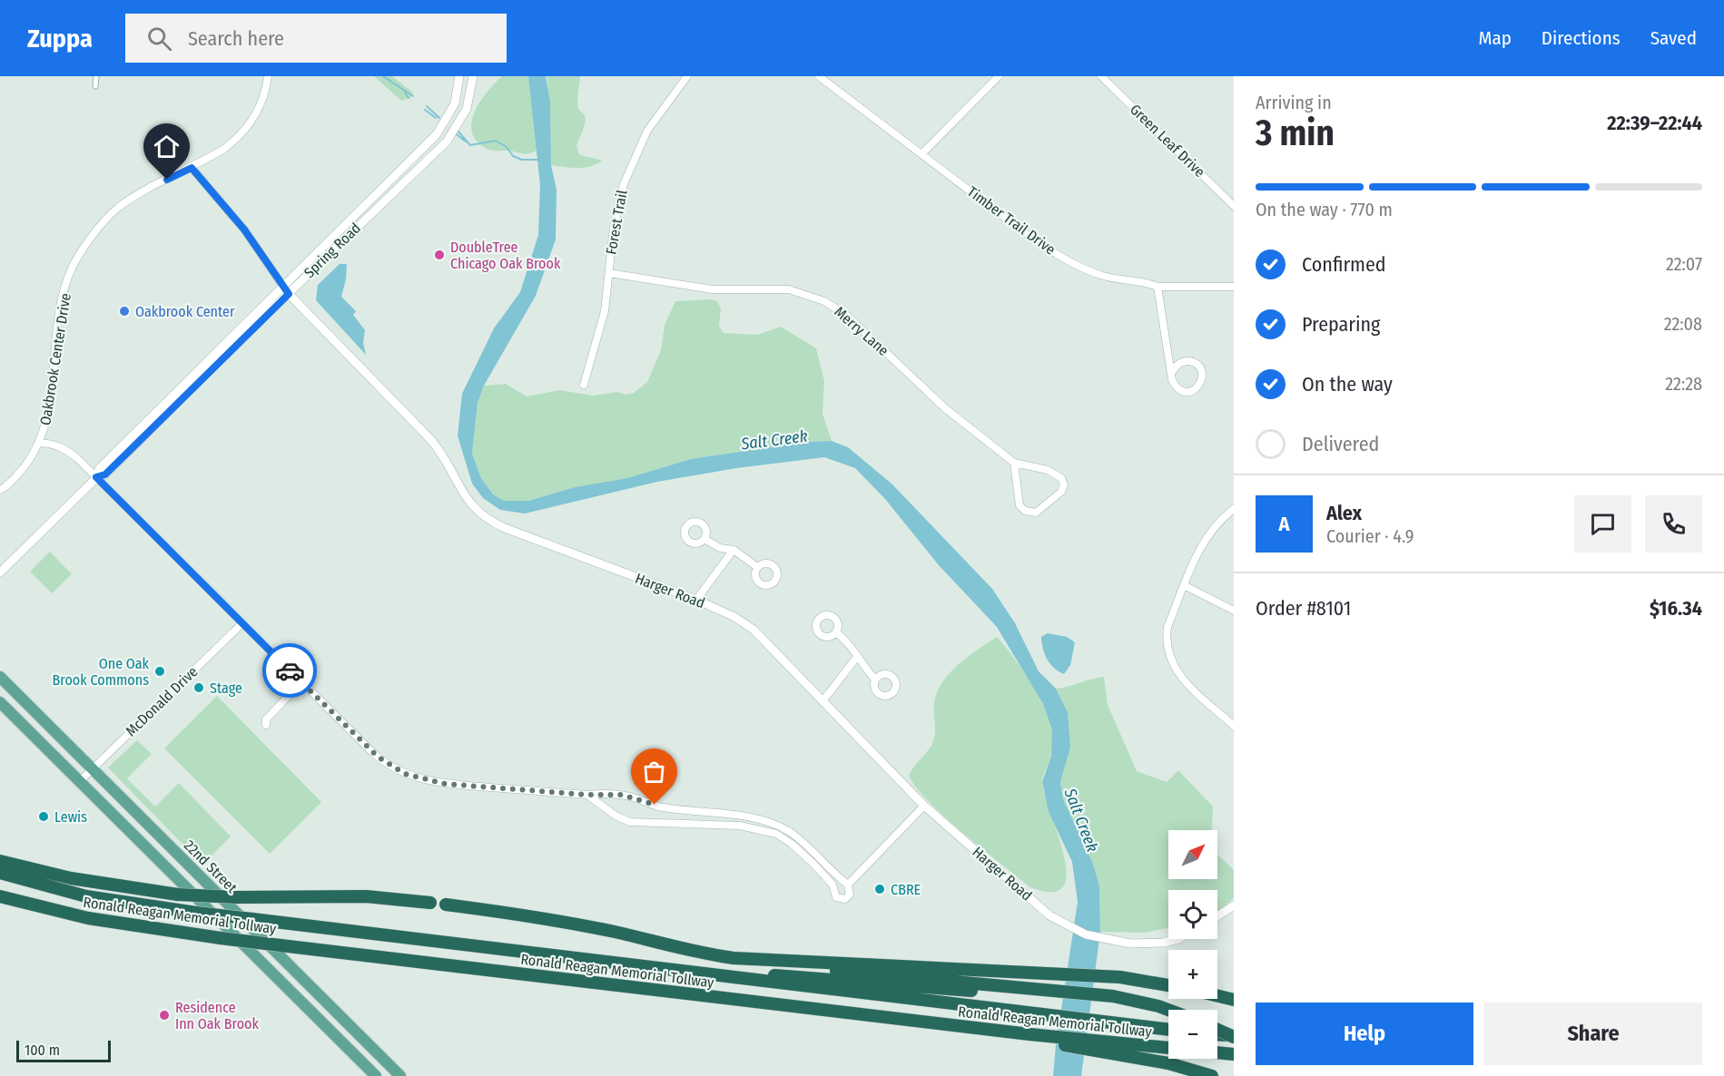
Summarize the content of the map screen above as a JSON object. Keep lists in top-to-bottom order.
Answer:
{
  "streets": {
    "highway": ["Ronald Reagan Memorial Tollway"],
    "main road": ["22nd Street"],
    "street": [
      "Green Leaf Drive",
      "Timber Trail Drive",
      "Forest Trail",
      "Spring Road",
      "Merry Lane",
      "Oakbrook Center Drive",
      "Harger Road",
      "McDonald Drive"
    ]
  },
  "crossings": [
    ["Forest Trail", "Merry Lane"],
    ["Spring Road", "Oakbrook Center Drive"],
    ["Spring Road", "Harger Road"],
    ["Oakbrook Center Drive", "Harger Road"],
    ["Oakbrook Center Drive", "McDonald Drive"],
    ["McDonald Drive", "22nd Street"]
  ],
  "water": ["Salt Creek"],
  "places": [
    "DoubleTree Chicago Oak Brook",
    "Oakbrook Center",
    "One Oak Brook Commons",
    "Stage",
    "Lewis",
    "CBRE",
    "Residence Inn Oak Brook"
  ],
  "scale_bar": "100 m",
  "north": "top right",
  "page": {
    "header": "Zuppa",
    "search": "Search here",
    "nav": ["Map", "Directions", "Saved"],
    "heading": ["3 min", "Arriving in", "22:39–22:44"],
    "panel": [
      "Alex",
      "Courier · 4.9",
      "Order #8101",
      "$16.34"
    ],
    "bar": "On the way · 770 m",
    "list": [
      ["Confirmed", "22:07"],
      ["Preparing", "22:08"],
      ["On the way", "22:28"],
      "Delivered"
    ],
    "round": "A",
    "map_buttons": ["+", "−"],
    "buttons": ["Help", "Share"],
    "scale": "100 m"
  }
}
